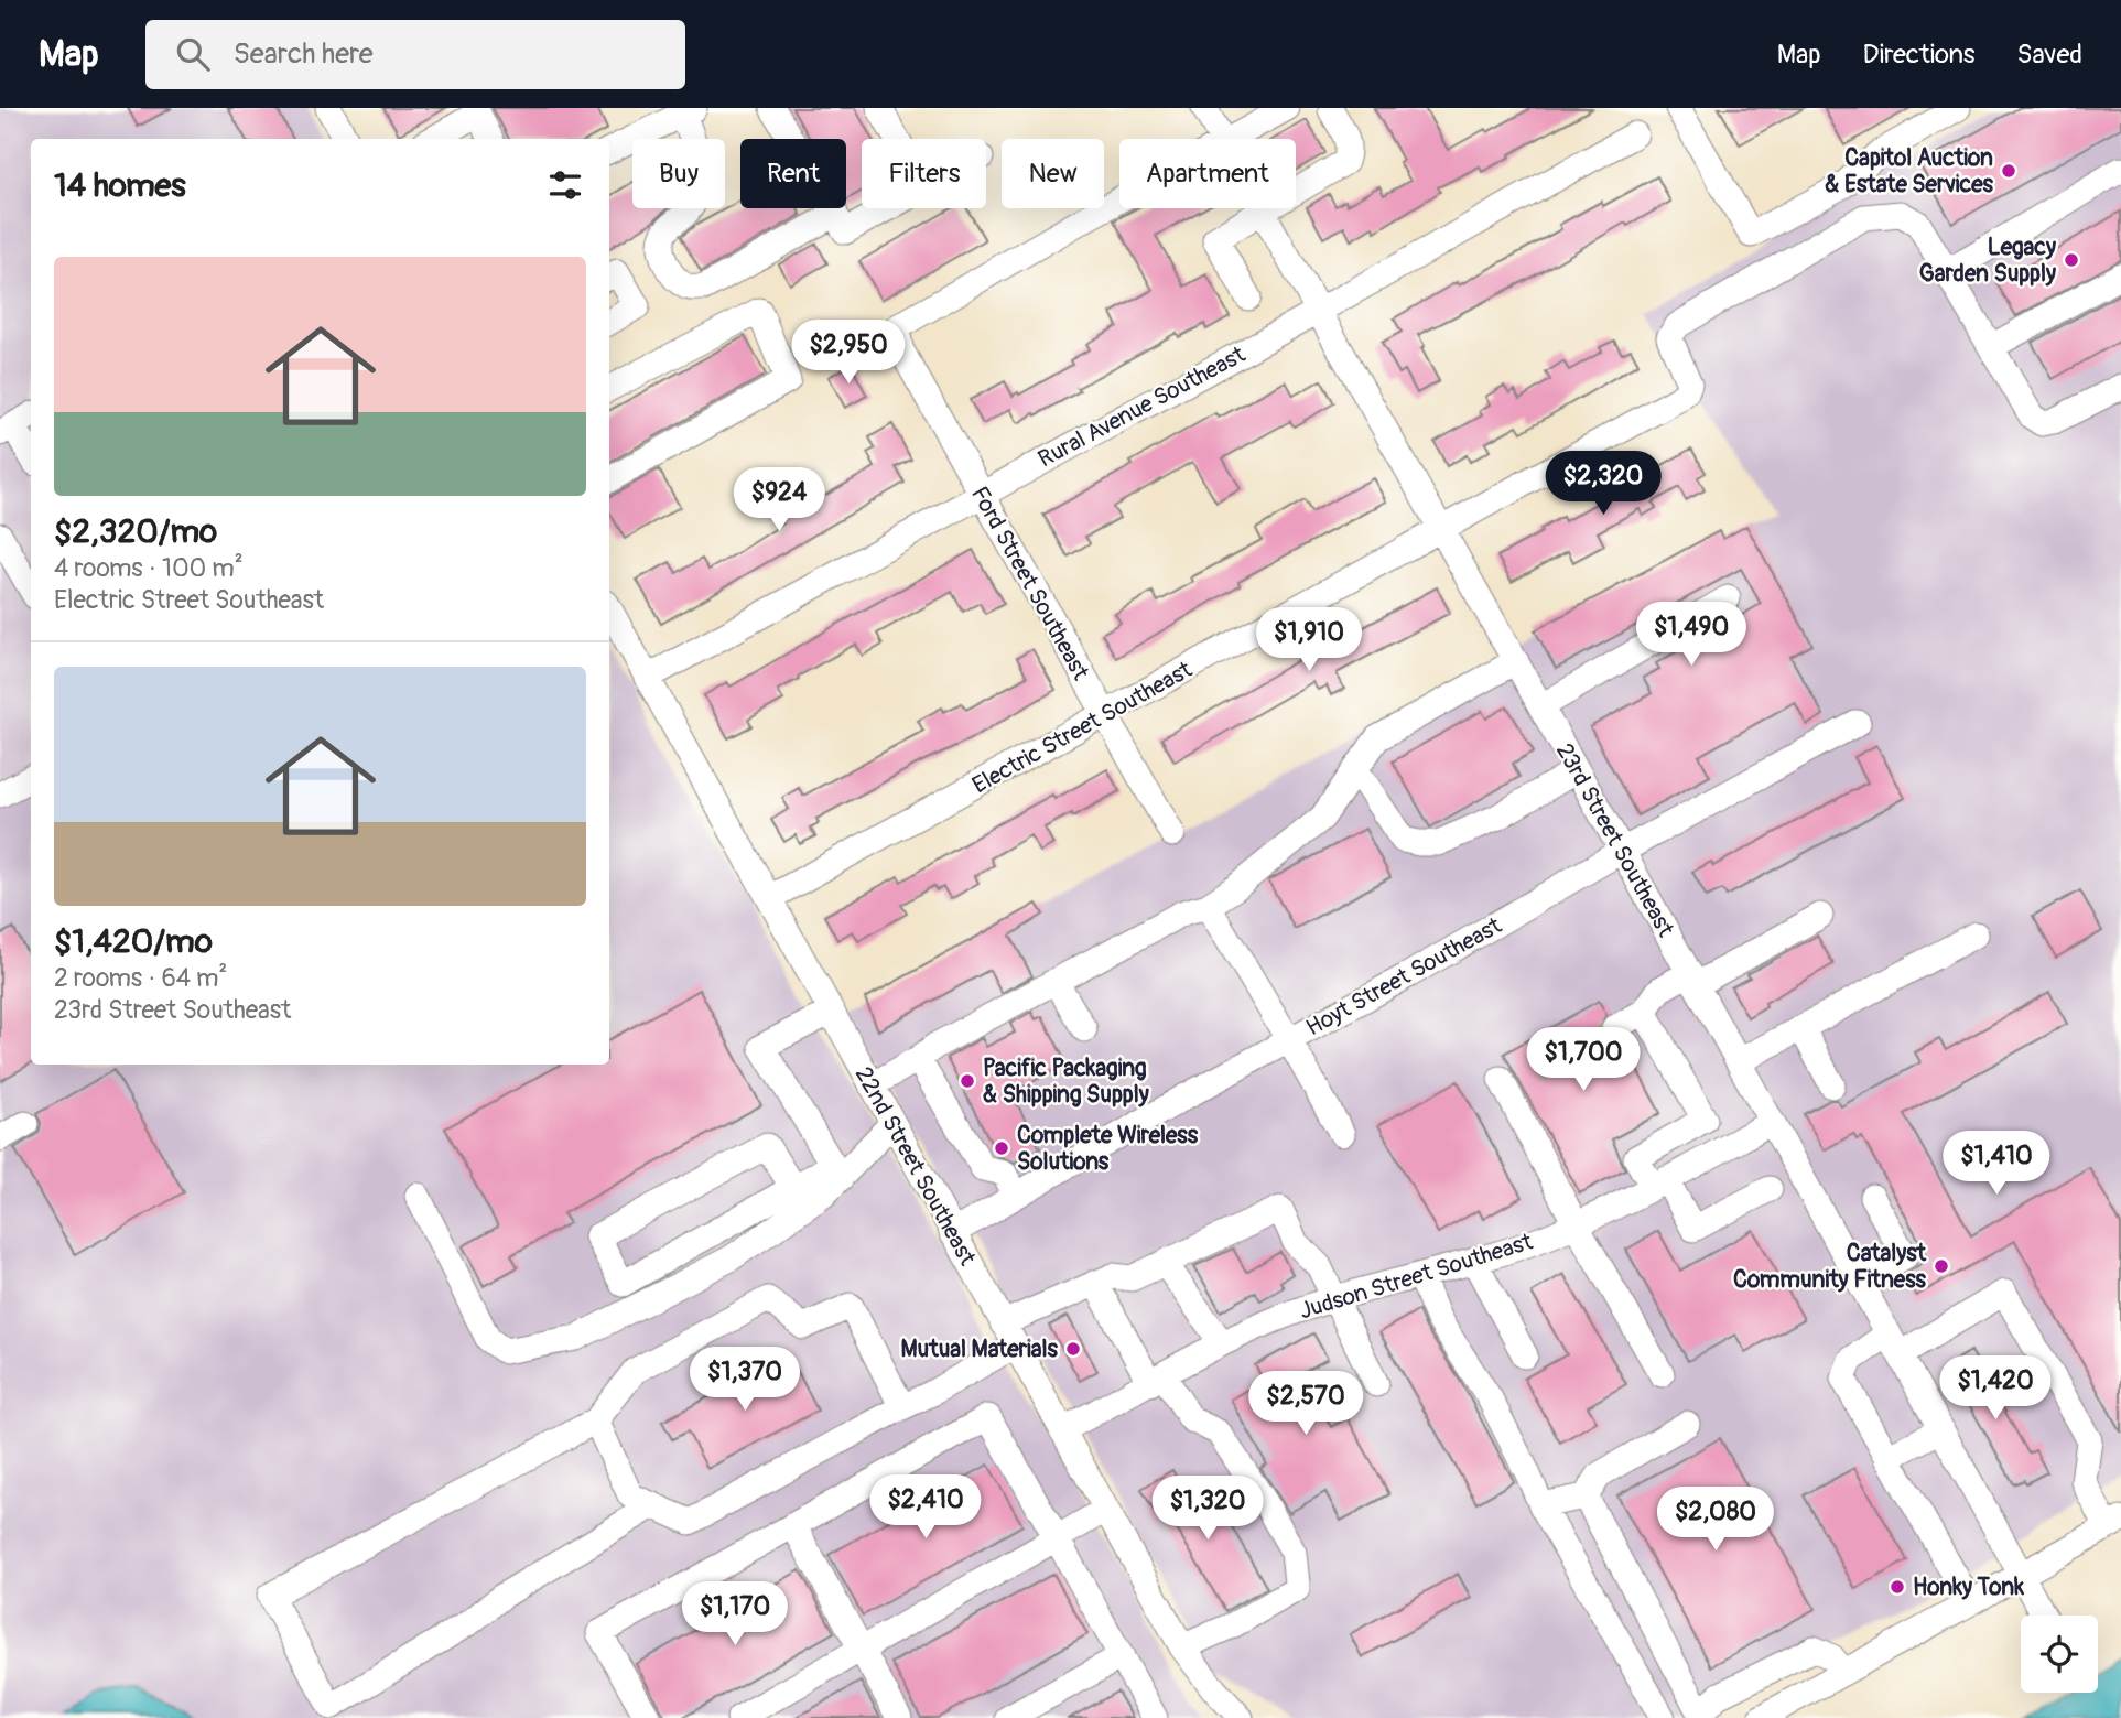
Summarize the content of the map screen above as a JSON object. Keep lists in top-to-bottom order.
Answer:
{
  "streets": {
    "street": [
      "Rural Avenue Southeast",
      "Ford Street Southeast",
      "Electric Street Southeast",
      "23rd Street Southeast",
      "Hoyt Street Southeast",
      "22nd Street Southeast",
      "Judson Street Southeast"
    ]
  },
  "crossings": [
    ["Rural Avenue Southeast", "Ford Street Southeast"],
    ["Rural Avenue Southeast", "23rd Street Southeast"],
    ["Rural Avenue Southeast", "22nd Street Southeast"],
    ["Ford Street Southeast", "Electric Street Southeast"],
    ["Electric Street Southeast", "23rd Street Southeast"],
    ["Electric Street Southeast", "22nd Street Southeast"],
    ["23rd Street Southeast", "Hoyt Street Southeast"],
    ["23rd Street Southeast", "Judson Street Southeast"],
    ["Hoyt Street Southeast", "22nd Street Southeast"],
    ["22nd Street Southeast", "Judson Street Southeast"]
  ],
  "places": [
    "Capitol Auction & Estate Services",
    "Legacy Garden Supply",
    "Pacific Packaging & Shipping Supply",
    "Complete Wireless Solutions",
    "Catalyst Community Fitness",
    "Mutual Materials",
    "Honky Tonk"
  ],
  "page": {
    "header": "Map",
    "search": "Search here",
    "nav": ["Map", "Directions", "Saved"],
    "chip": [
      "Buy",
      "Rent",
      "Filters",
      "New",
      "Apartment"
    ],
    "heading": "14 homes",
    "list": [
      {
        "name": "$2,320/mo",
        "note": "4 rooms · 100 m² · Electric Street Southeast"
      },
      {
        "name": "$1,420/mo",
        "note": "2 rooms · 64 m² · 23rd Street Southeast"
      }
    ],
    "price": [
      "$2,950",
      "$2,320",
      "$924",
      "$1,490",
      "$1,910",
      "$1,700",
      "$1,410",
      "$1,370",
      "$1,420",
      "$2,570",
      "$2,410",
      "$1,320",
      "$2,080",
      "$1,170"
    ]
  }
}
